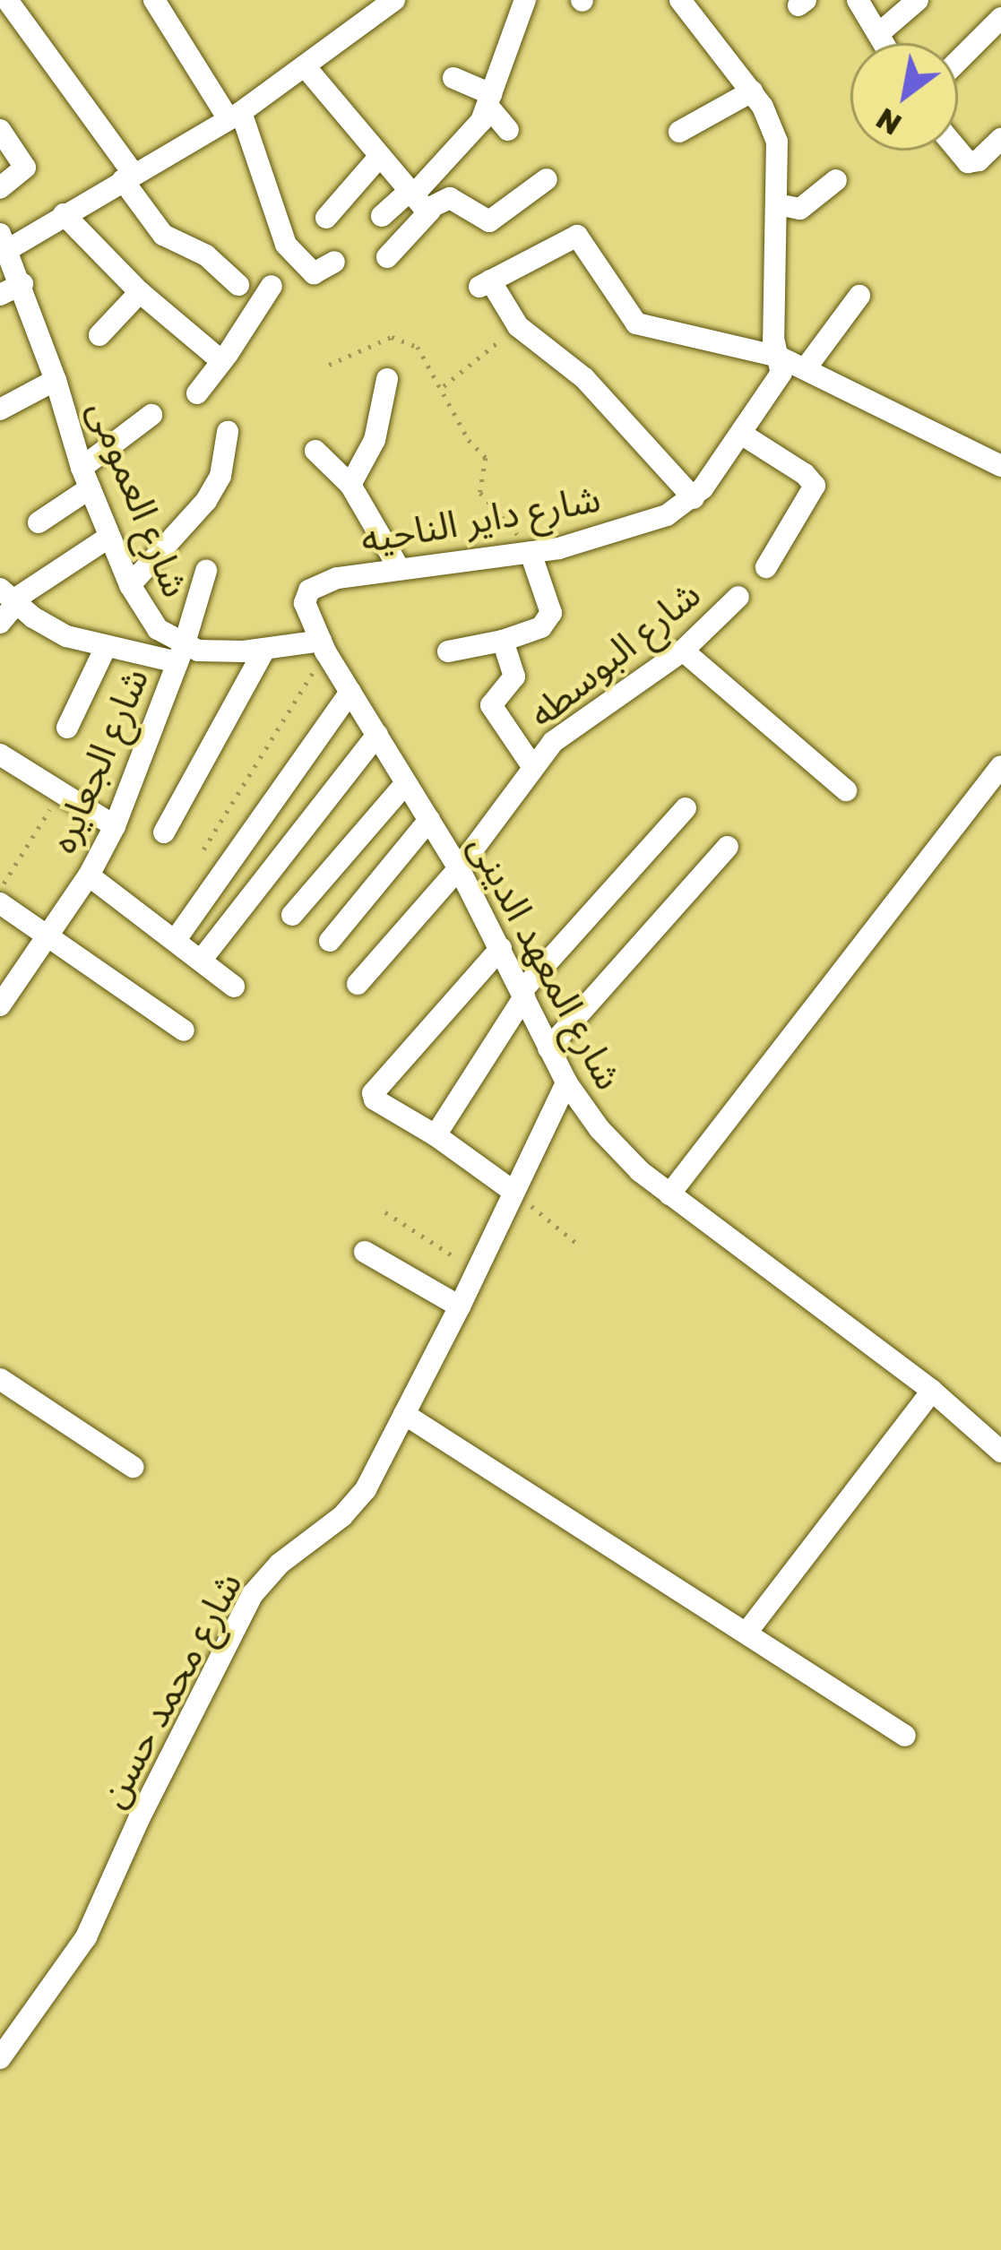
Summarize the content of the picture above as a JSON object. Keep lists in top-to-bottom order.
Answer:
{
  "streets": {
    "street": [
      "شارع العمومى",
      "شارع داير الناحيه",
      "شارع البوسطه",
      "شارع الجعايره",
      "شارع المعهد الدينى",
      "شارع محمد حسن"
    ]
  },
  "crossings": [
    ["شارع العمومى", "شارع الجعايره"],
    ["شارع العمومى", "شارع المعهد الدينى"],
    ["شارع داير الناحيه", "شارع المعهد الدينى"],
    ["شارع البوسطه", "شارع المعهد الدينى"],
    ["شارع المعهد الدينى", "شارع محمد حسن"]
  ],
  "north": "bottom left"
}
